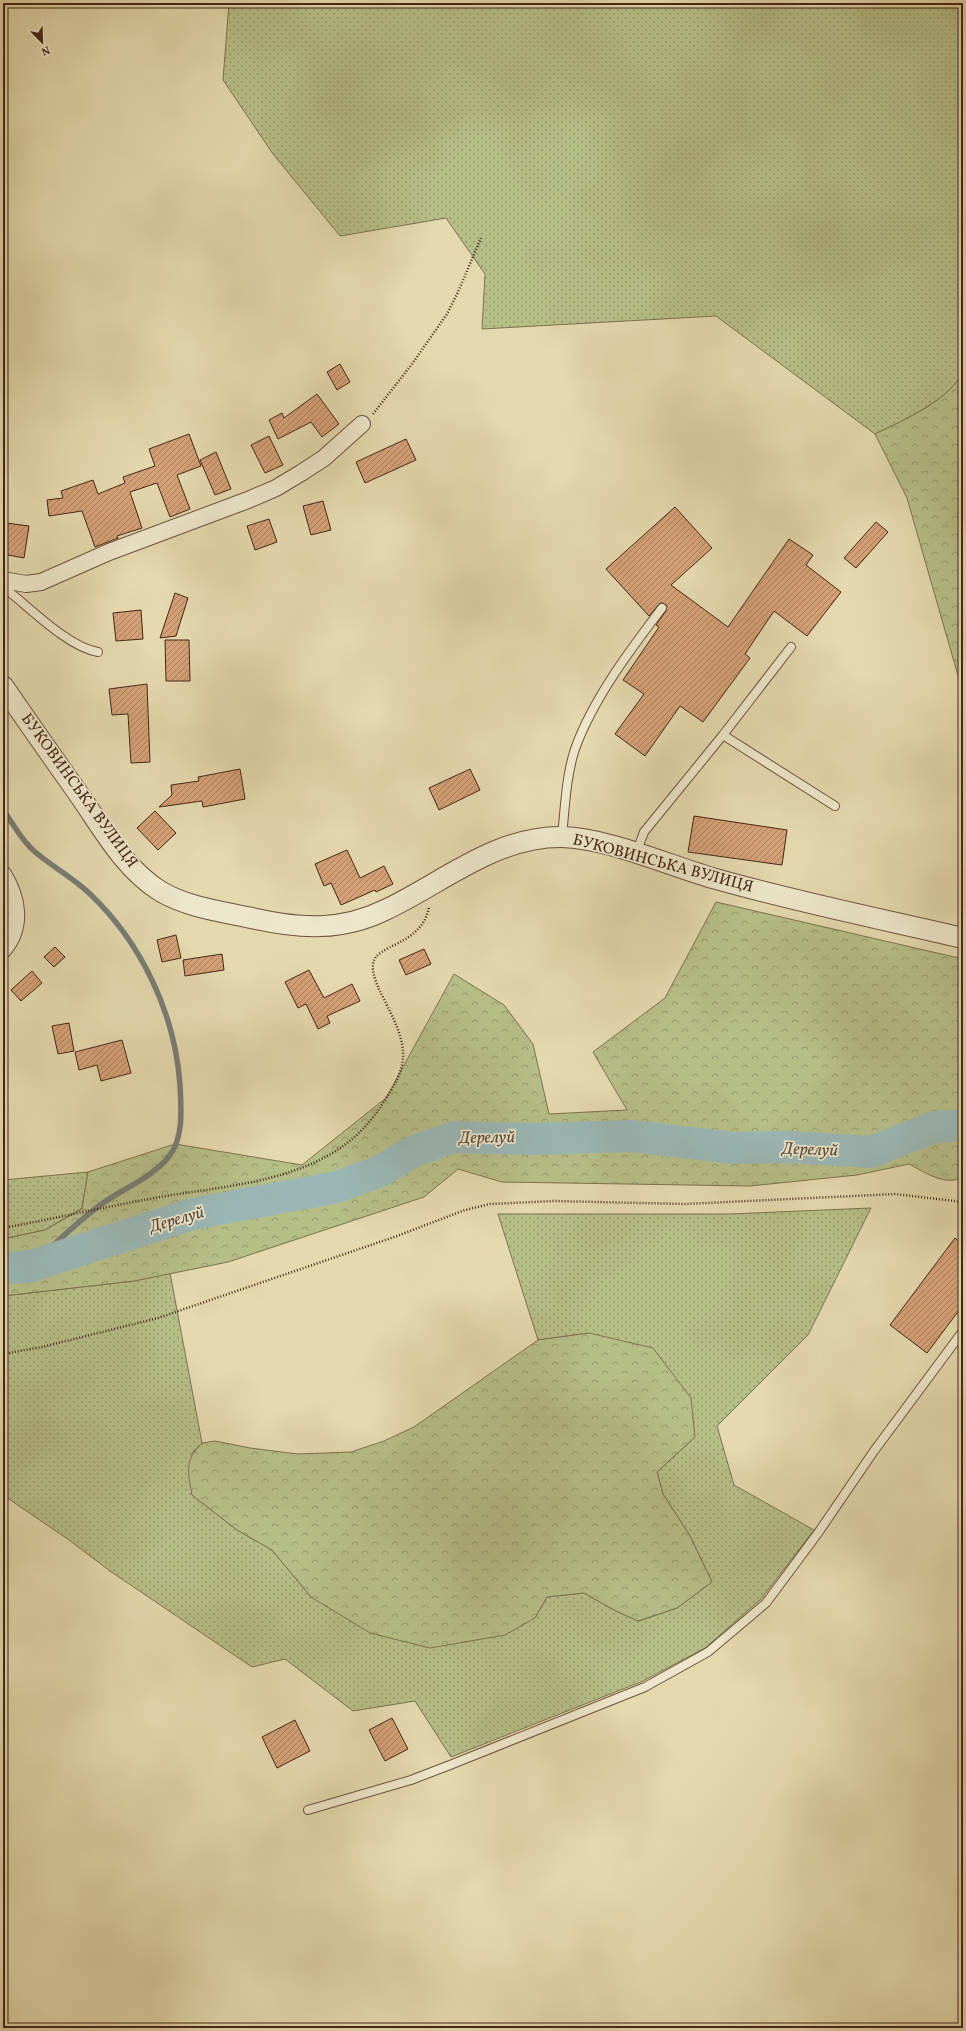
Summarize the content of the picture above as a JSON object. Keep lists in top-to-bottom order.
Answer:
{
  "streets": {
    "street": ["БУКОВИНСЬКА ВУЛИЦЯ"]
  },
  "water": ["Дерелуй"],
  "north": "bottom right"
}
